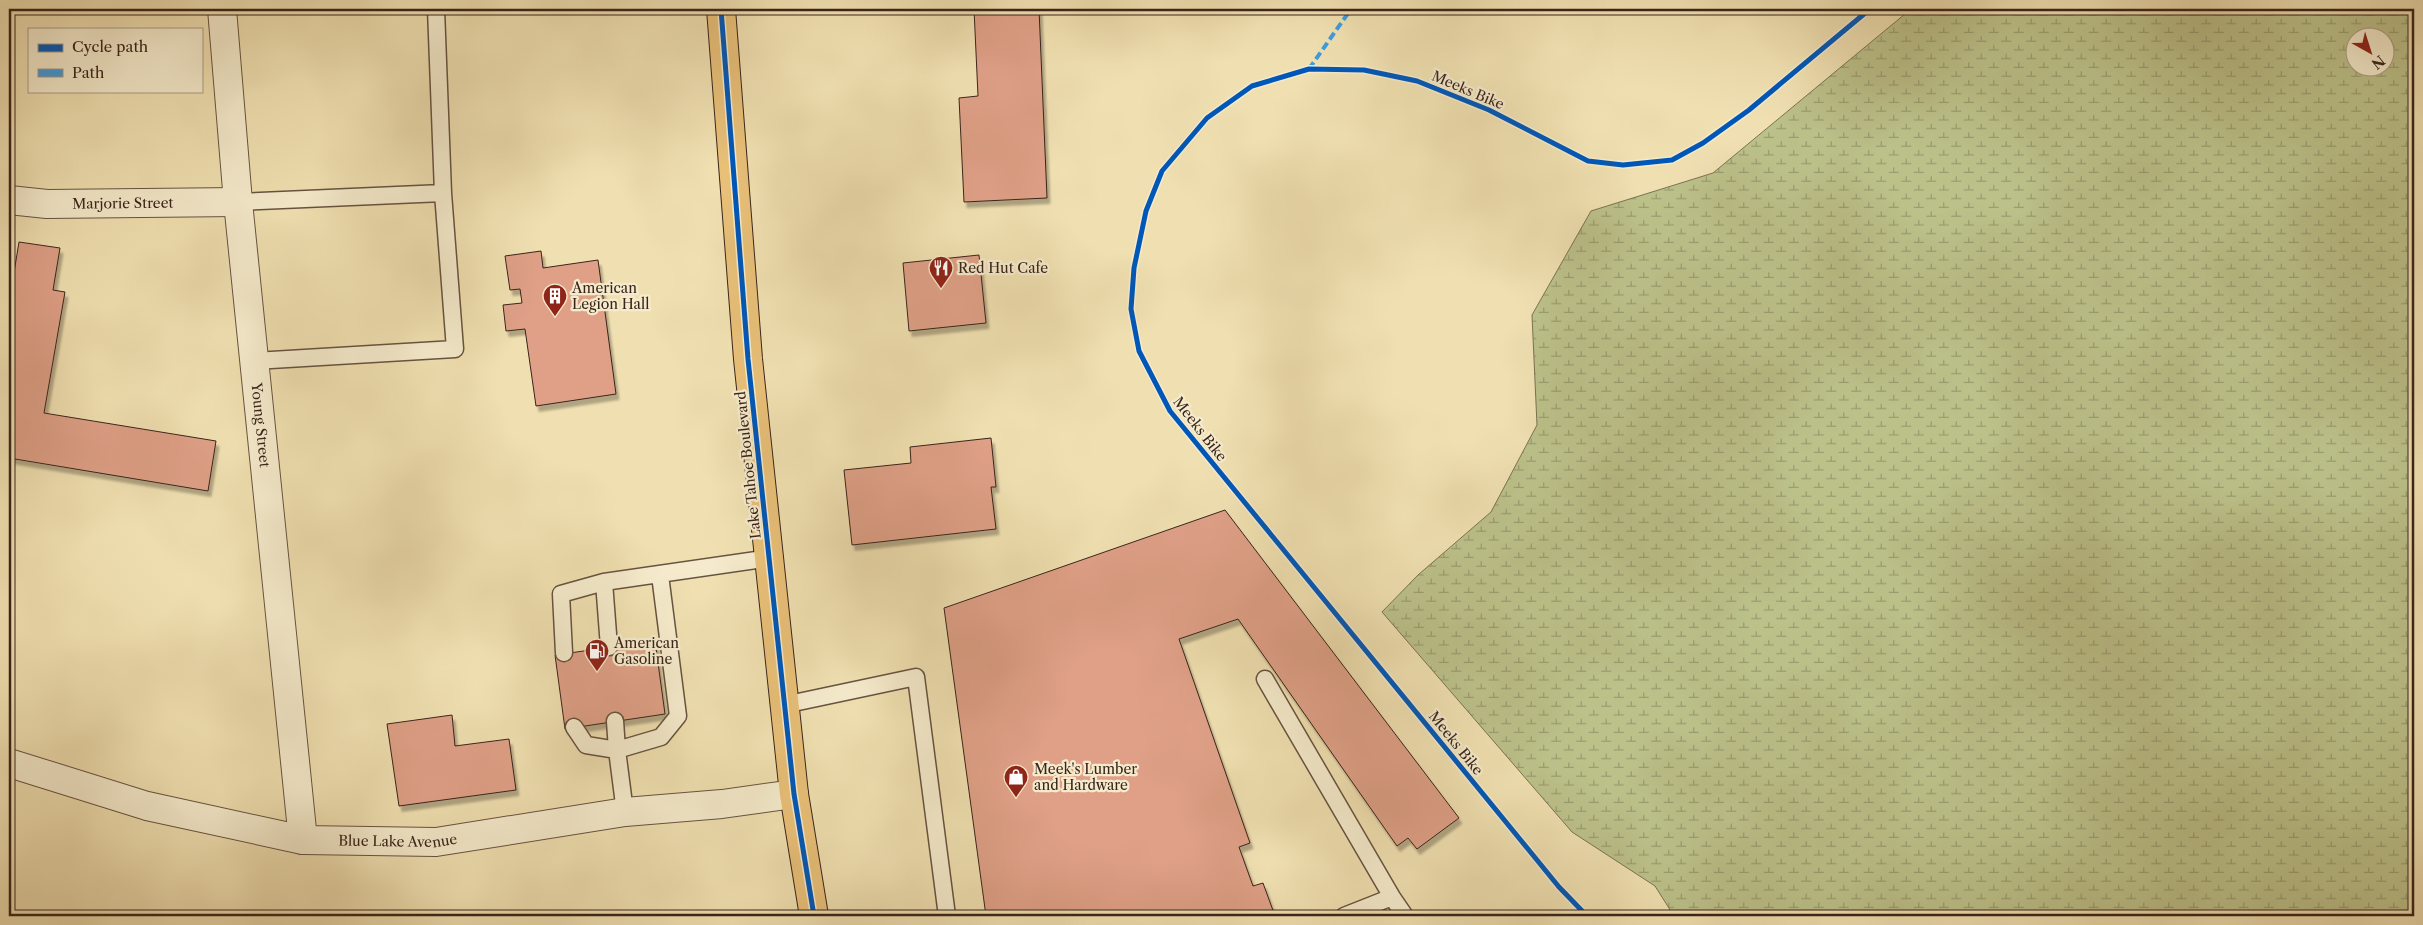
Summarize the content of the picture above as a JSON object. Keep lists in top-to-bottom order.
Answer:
{
  "streets": {
    "highway": ["Lake Tahoe Boulevard"],
    "street": ["Marjorie Street", "Young Street", "Blue Lake Avenue"],
    "cycle path": ["Meeks Bike"]
  },
  "crossings": [
    ["Marjorie Street", "Young Street"],
    ["Young Street", "Blue Lake Avenue"],
    ["Lake Tahoe Boulevard", "Blue Lake Avenue"]
  ],
  "places": {
    "restaurant": ["Red Hut Cafe"],
    "building": ["American Legion Hall"],
    "fuel station": ["American Gasoline"],
    "shop": ["Meek's Lumber and Hardware"]
  },
  "legend": ["Cycle path", "Path"],
  "north": "bottom right"
}
